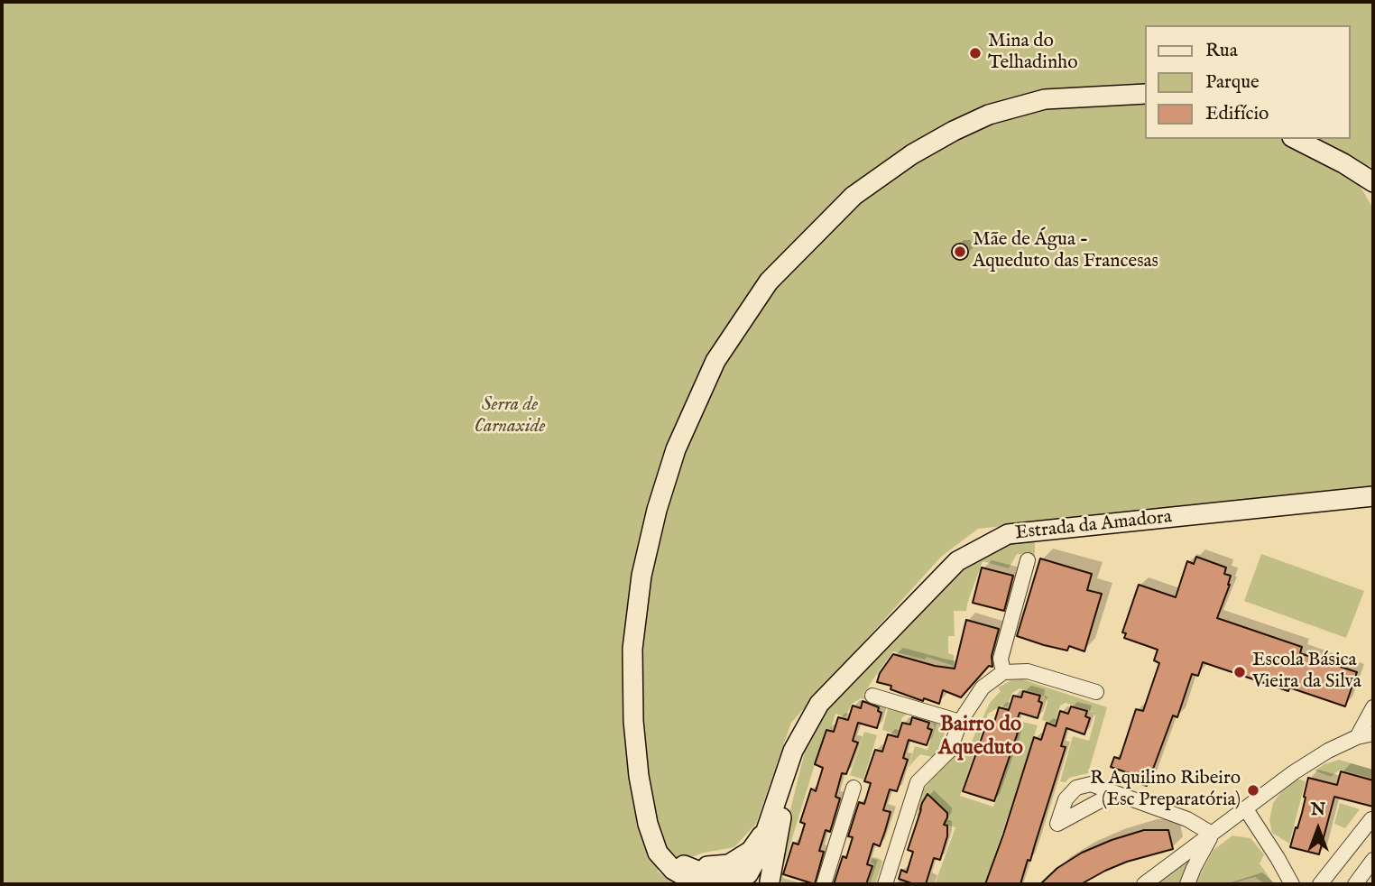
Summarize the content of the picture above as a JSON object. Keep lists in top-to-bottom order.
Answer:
{
  "streets": {
    "street": ["Estrada da Amadora"]
  },
  "districts": ["Bairro do Aqueduto"],
  "parks": ["Serra de Carnaxide"],
  "places": [
    "Mina do Telhadinho",
    "Mãe de Água - Aqueduto das Francesas",
    "Escola Básica Vieira da Silva",
    "R Aquilino Ribeiro (Esc Preparatória)"
  ],
  "legend": ["Rua", "Parque", "Edifício"],
  "north": "top"
}
